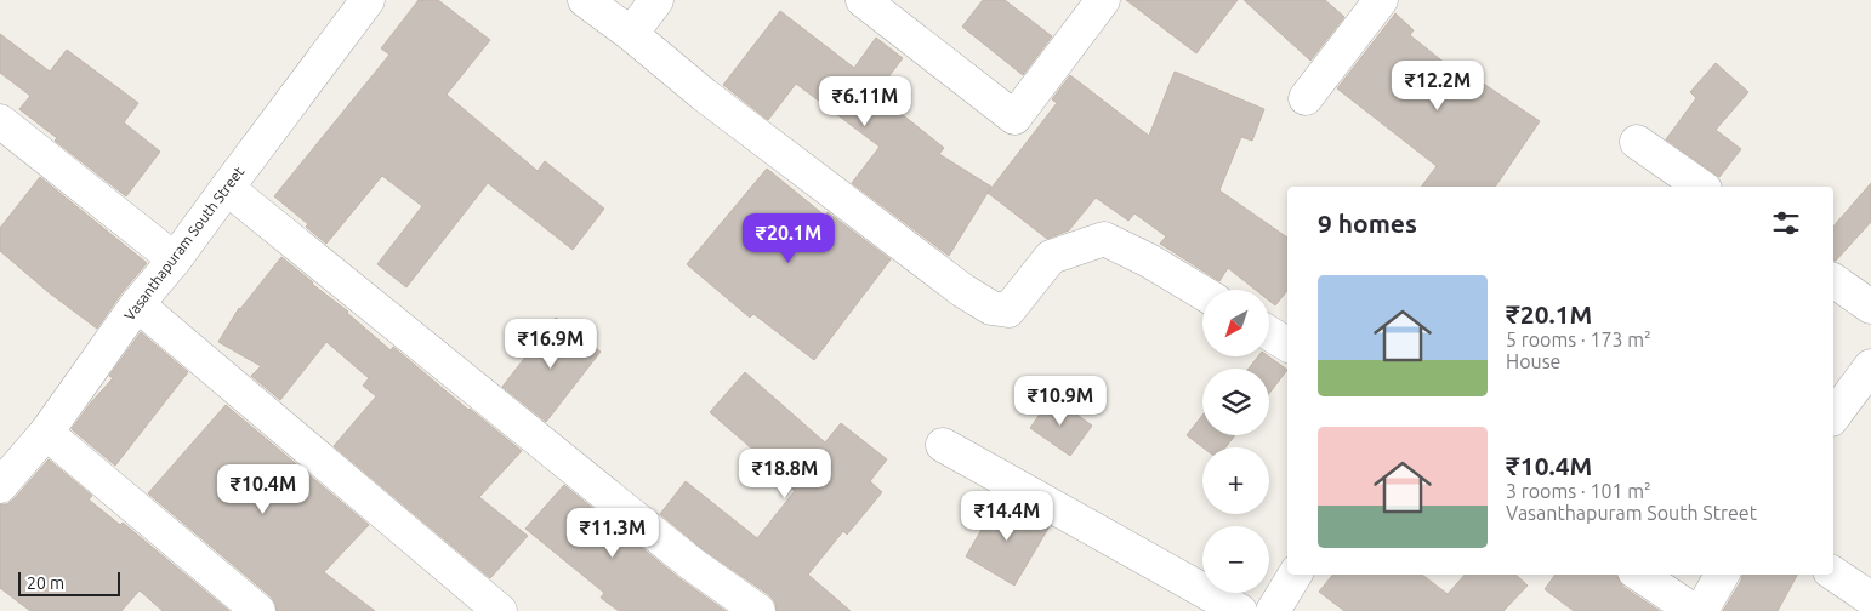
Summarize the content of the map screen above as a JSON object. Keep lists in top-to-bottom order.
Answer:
{
  "streets": {
    "street": ["Vasanthapuram South Street"]
  },
  "scale_bar": "20 m",
  "north": "bottom left",
  "page": {
    "price": [
      "₹12.2M",
      "₹6.11M",
      "₹20.1M",
      "₹16.9M",
      "₹10.9M",
      "₹18.8M",
      "₹10.4M",
      "₹14.4M",
      "₹11.3M"
    ],
    "heading": "9 homes",
    "list": [
      {
        "name": "₹20.1M",
        "note": "5 rooms · 173 m² · House"
      },
      {
        "name": "₹10.4M",
        "note": "3 rooms · 101 m² · Vasanthapuram South Street"
      }
    ],
    "map_buttons": ["+", "−"],
    "scale": "20 m"
  }
}
